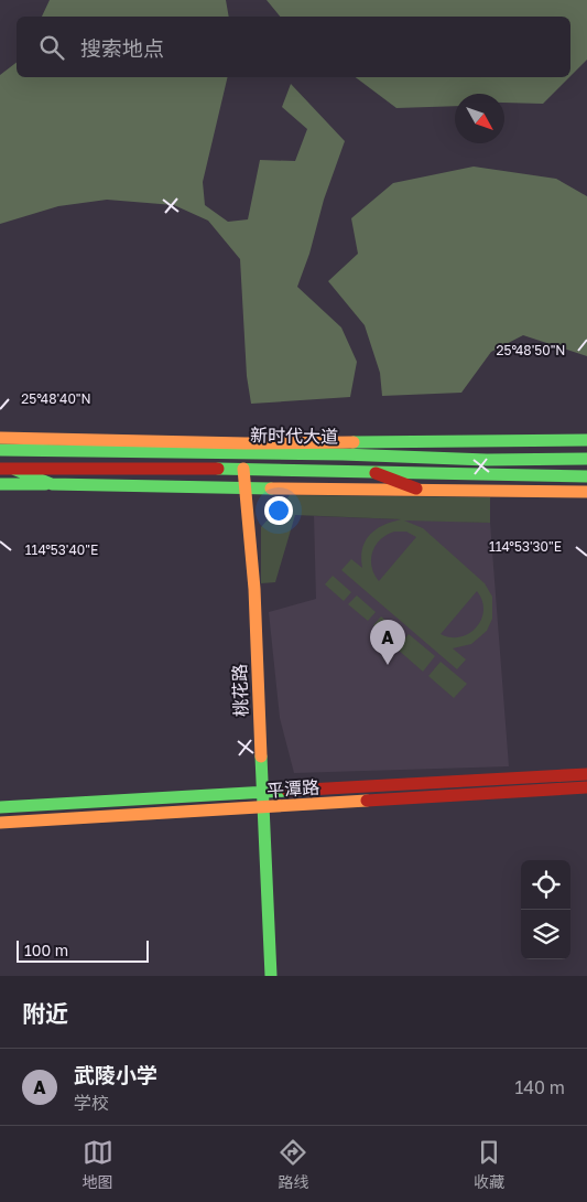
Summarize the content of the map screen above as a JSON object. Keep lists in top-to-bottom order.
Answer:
{
  "streets": {
    "street": ["新时代大道", "桃花路", "平潭路"]
  },
  "crossings": [
    ["新时代大道", "桃花路"],
    ["桃花路", "平潭路"]
  ],
  "scale_bar": "100 m",
  "north": "bottom right",
  "page": {
    "search": "搜索地点",
    "pins": "A",
    "scale": "100 m",
    "heading": "附近",
    "list": [
      {
        "mark": "A",
        "name": "武陵小学",
        "note": "学校",
        "value": "140 m"
      }
    ],
    "nav": ["地图", "路线", "收藏"]
  },
  "coordinates": [
    "25°48'50\"N",
    "25°48'40\"N",
    "114°53'30\"E",
    "114°53'40\"E"
  ]
}
